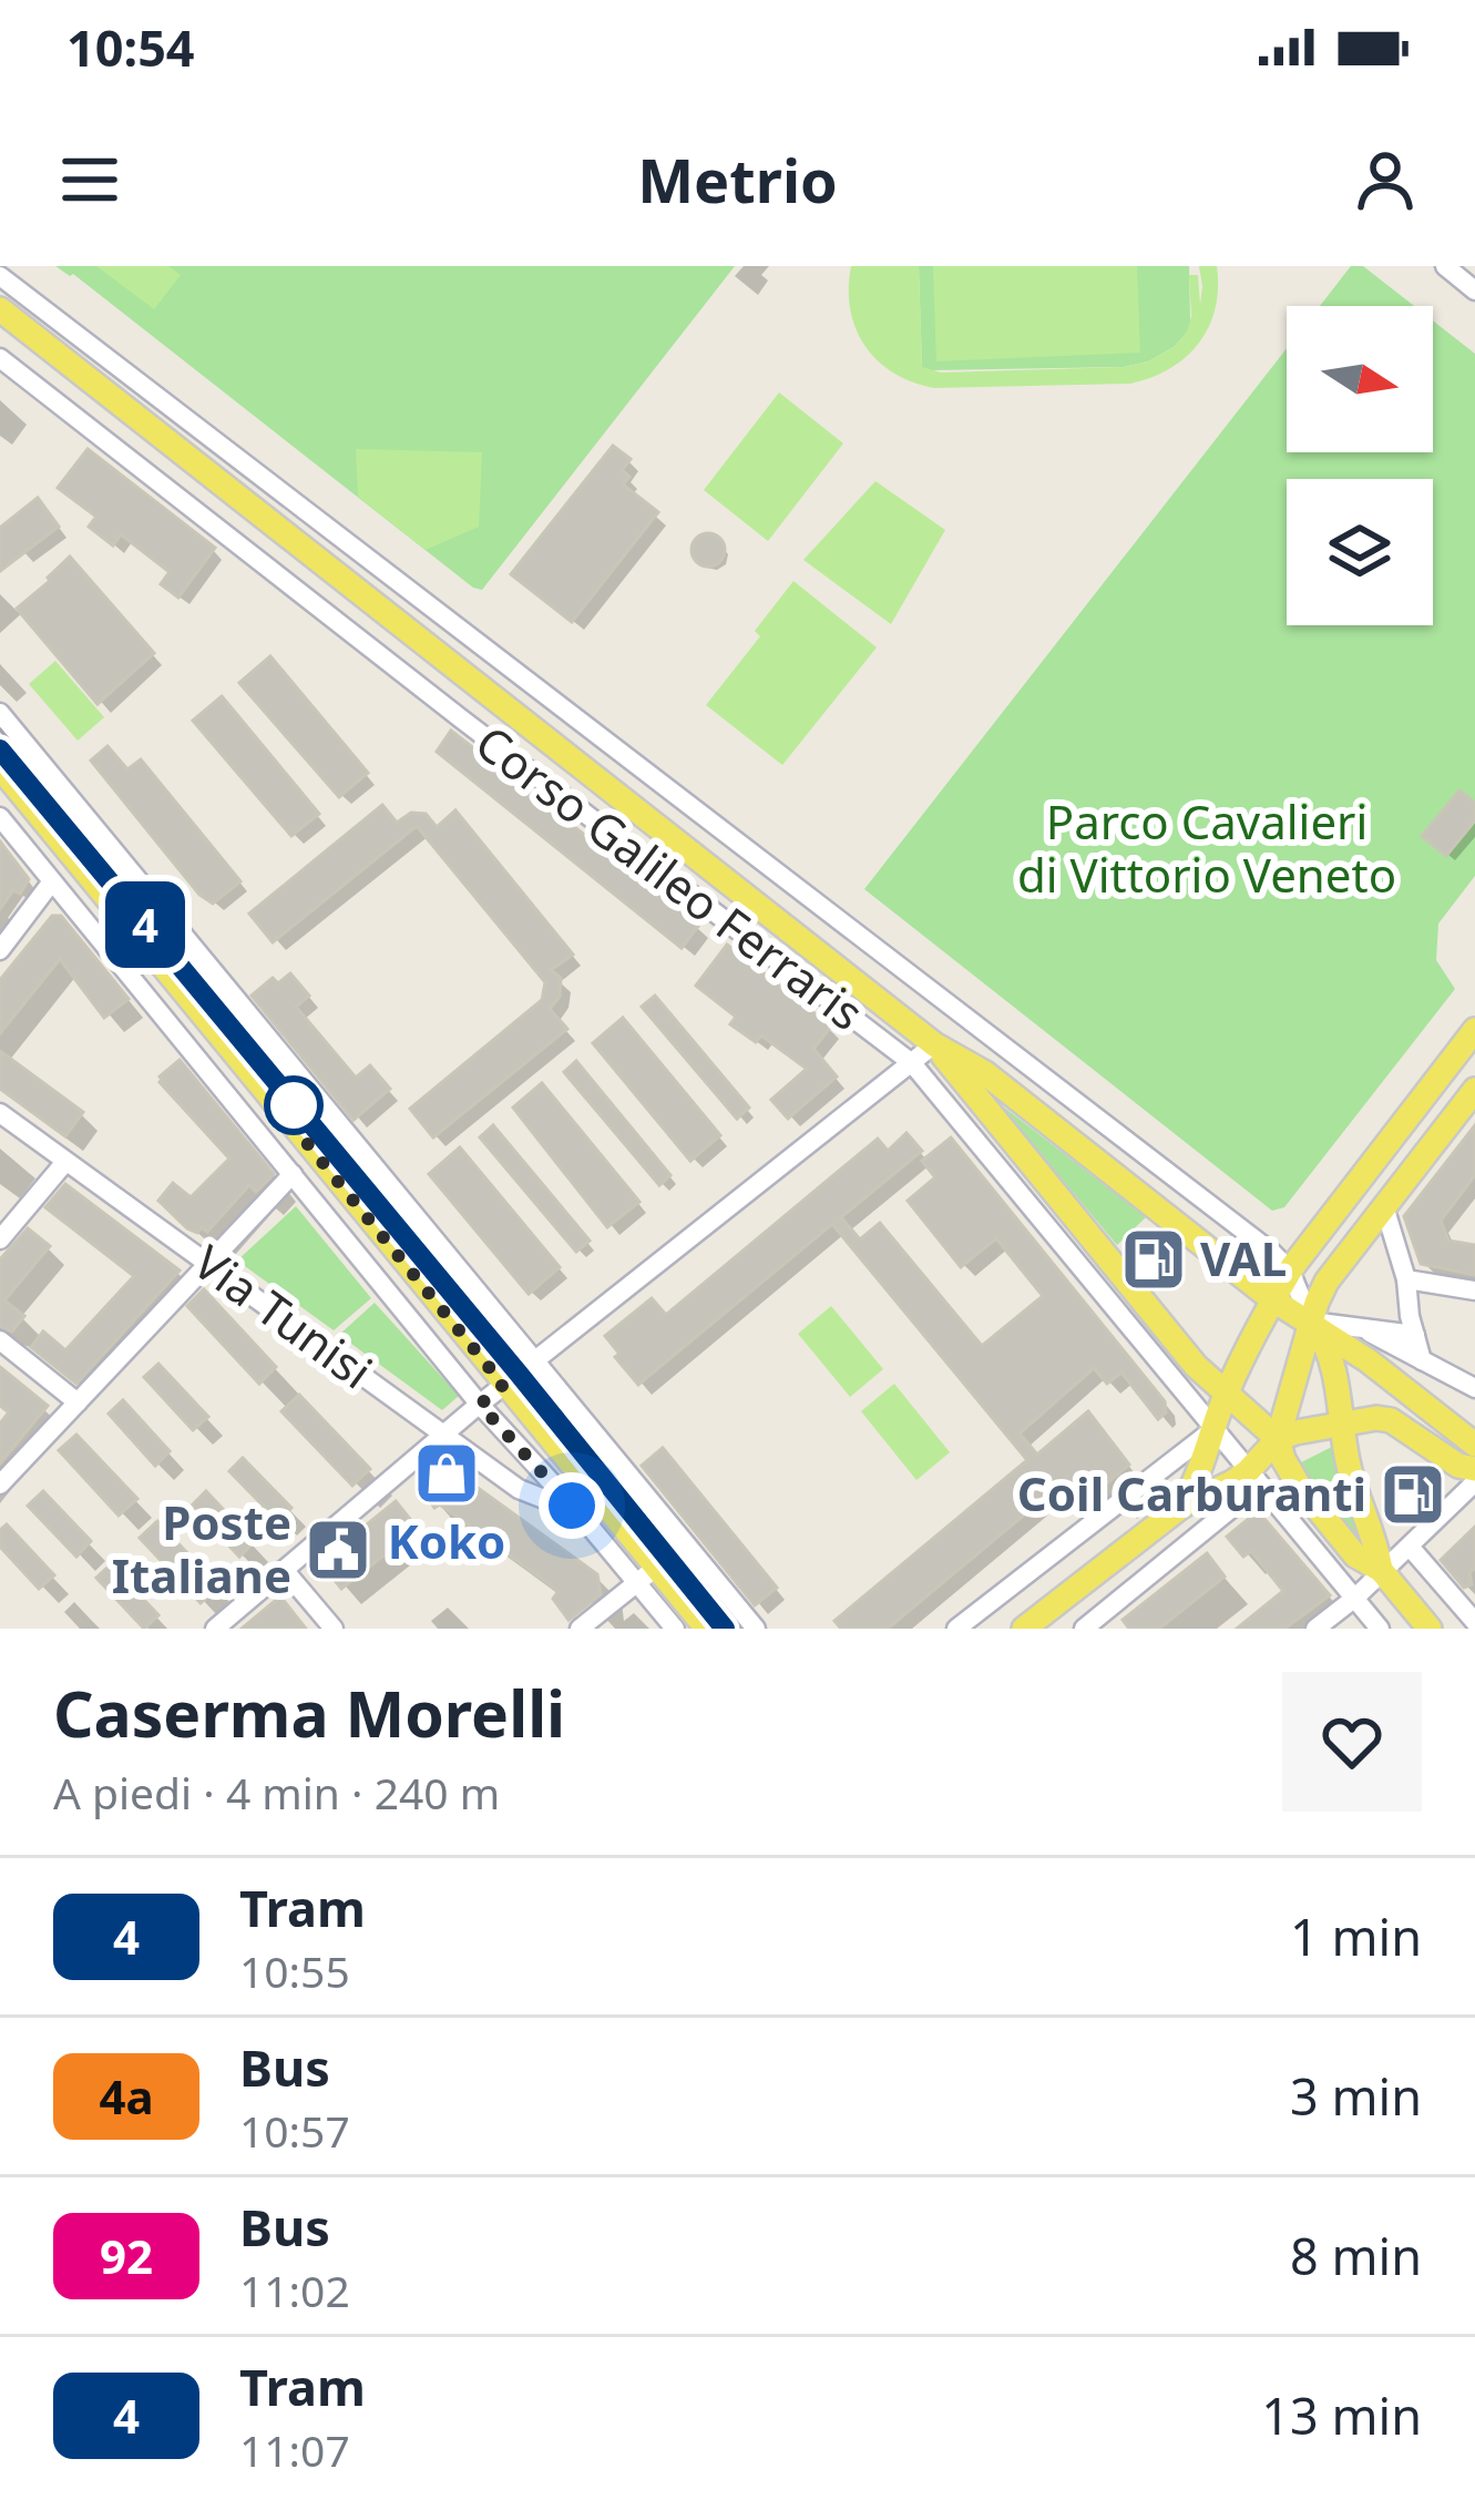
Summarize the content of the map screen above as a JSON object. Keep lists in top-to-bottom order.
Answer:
{
  "streets": {
    "main road": ["Corso Galileo Ferraris"],
    "street": ["Via Tunisi"]
  },
  "parks": ["Parco Cavalieri di Vittorio Veneto"],
  "places": {
    "fuel station": ["VAL", "Coil Carburanti"],
    "shop": ["Koko"],
    "public building": ["Poste Italiane"]
  },
  "lines": ["tram line 4"],
  "north": "right",
  "page": {
    "status": "10:54",
    "header": "Metrio",
    "on_map": "4",
    "heading": ["Caserma Morelli", "A piedi · 4 min · 240 m"],
    "list": [
      {
        "mark": "4",
        "name": "Tram",
        "note": "10:55",
        "value": "1 min"
      },
      {
        "mark": "4a",
        "name": "Bus",
        "note": "10:57",
        "value": "3 min"
      },
      {
        "mark": "92",
        "name": "Bus",
        "note": "11:02",
        "value": "8 min"
      },
      {
        "mark": "4",
        "name": "Tram",
        "note": "11:07",
        "value": "13 min"
      }
    ]
  }
}
